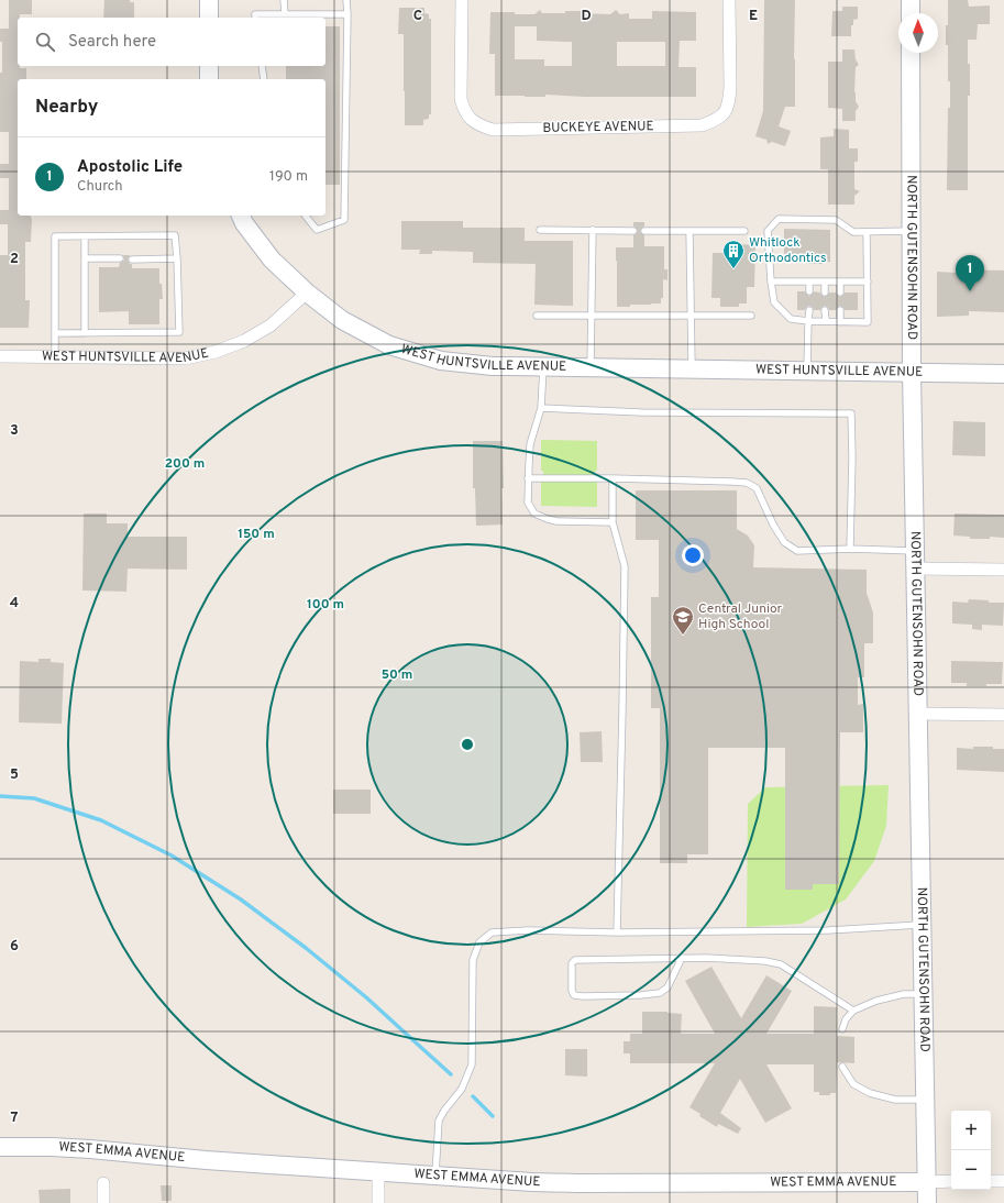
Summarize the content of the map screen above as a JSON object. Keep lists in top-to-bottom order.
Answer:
{
  "streets": {
    "street": [
      "BUCKEYE AVENUE",
      "NORTH GUTENSOHN ROAD",
      "WEST HUNTSVILLE AVENUE",
      "WEST EMMA AVENUE"
    ]
  },
  "crossings": [
    ["NORTH GUTENSOHN ROAD", "WEST HUNTSVILLE AVENUE"],
    ["NORTH GUTENSOHN ROAD", "WEST EMMA AVENUE"]
  ],
  "places": {
    "building": ["Whitlock Orthodontics"],
    "school or university": ["Central Junior High School"]
  },
  "north": "top",
  "page": {
    "search": "Search here",
    "heading": "Nearby",
    "list": [
      {
        "mark": "1",
        "name": "Apostolic Life",
        "note": "Church",
        "value": "190 m"
      }
    ],
    "pins": "1",
    "map_buttons": ["+", "−"]
  },
  "grid": {
    "columns": ["C", "D", "E"],
    "rows": [
      "2",
      "3",
      "4",
      "5",
      "6",
      "7"
    ]
  },
  "rings": [
    "200 m",
    "150 m",
    "100 m",
    "50 m"
  ]
}
